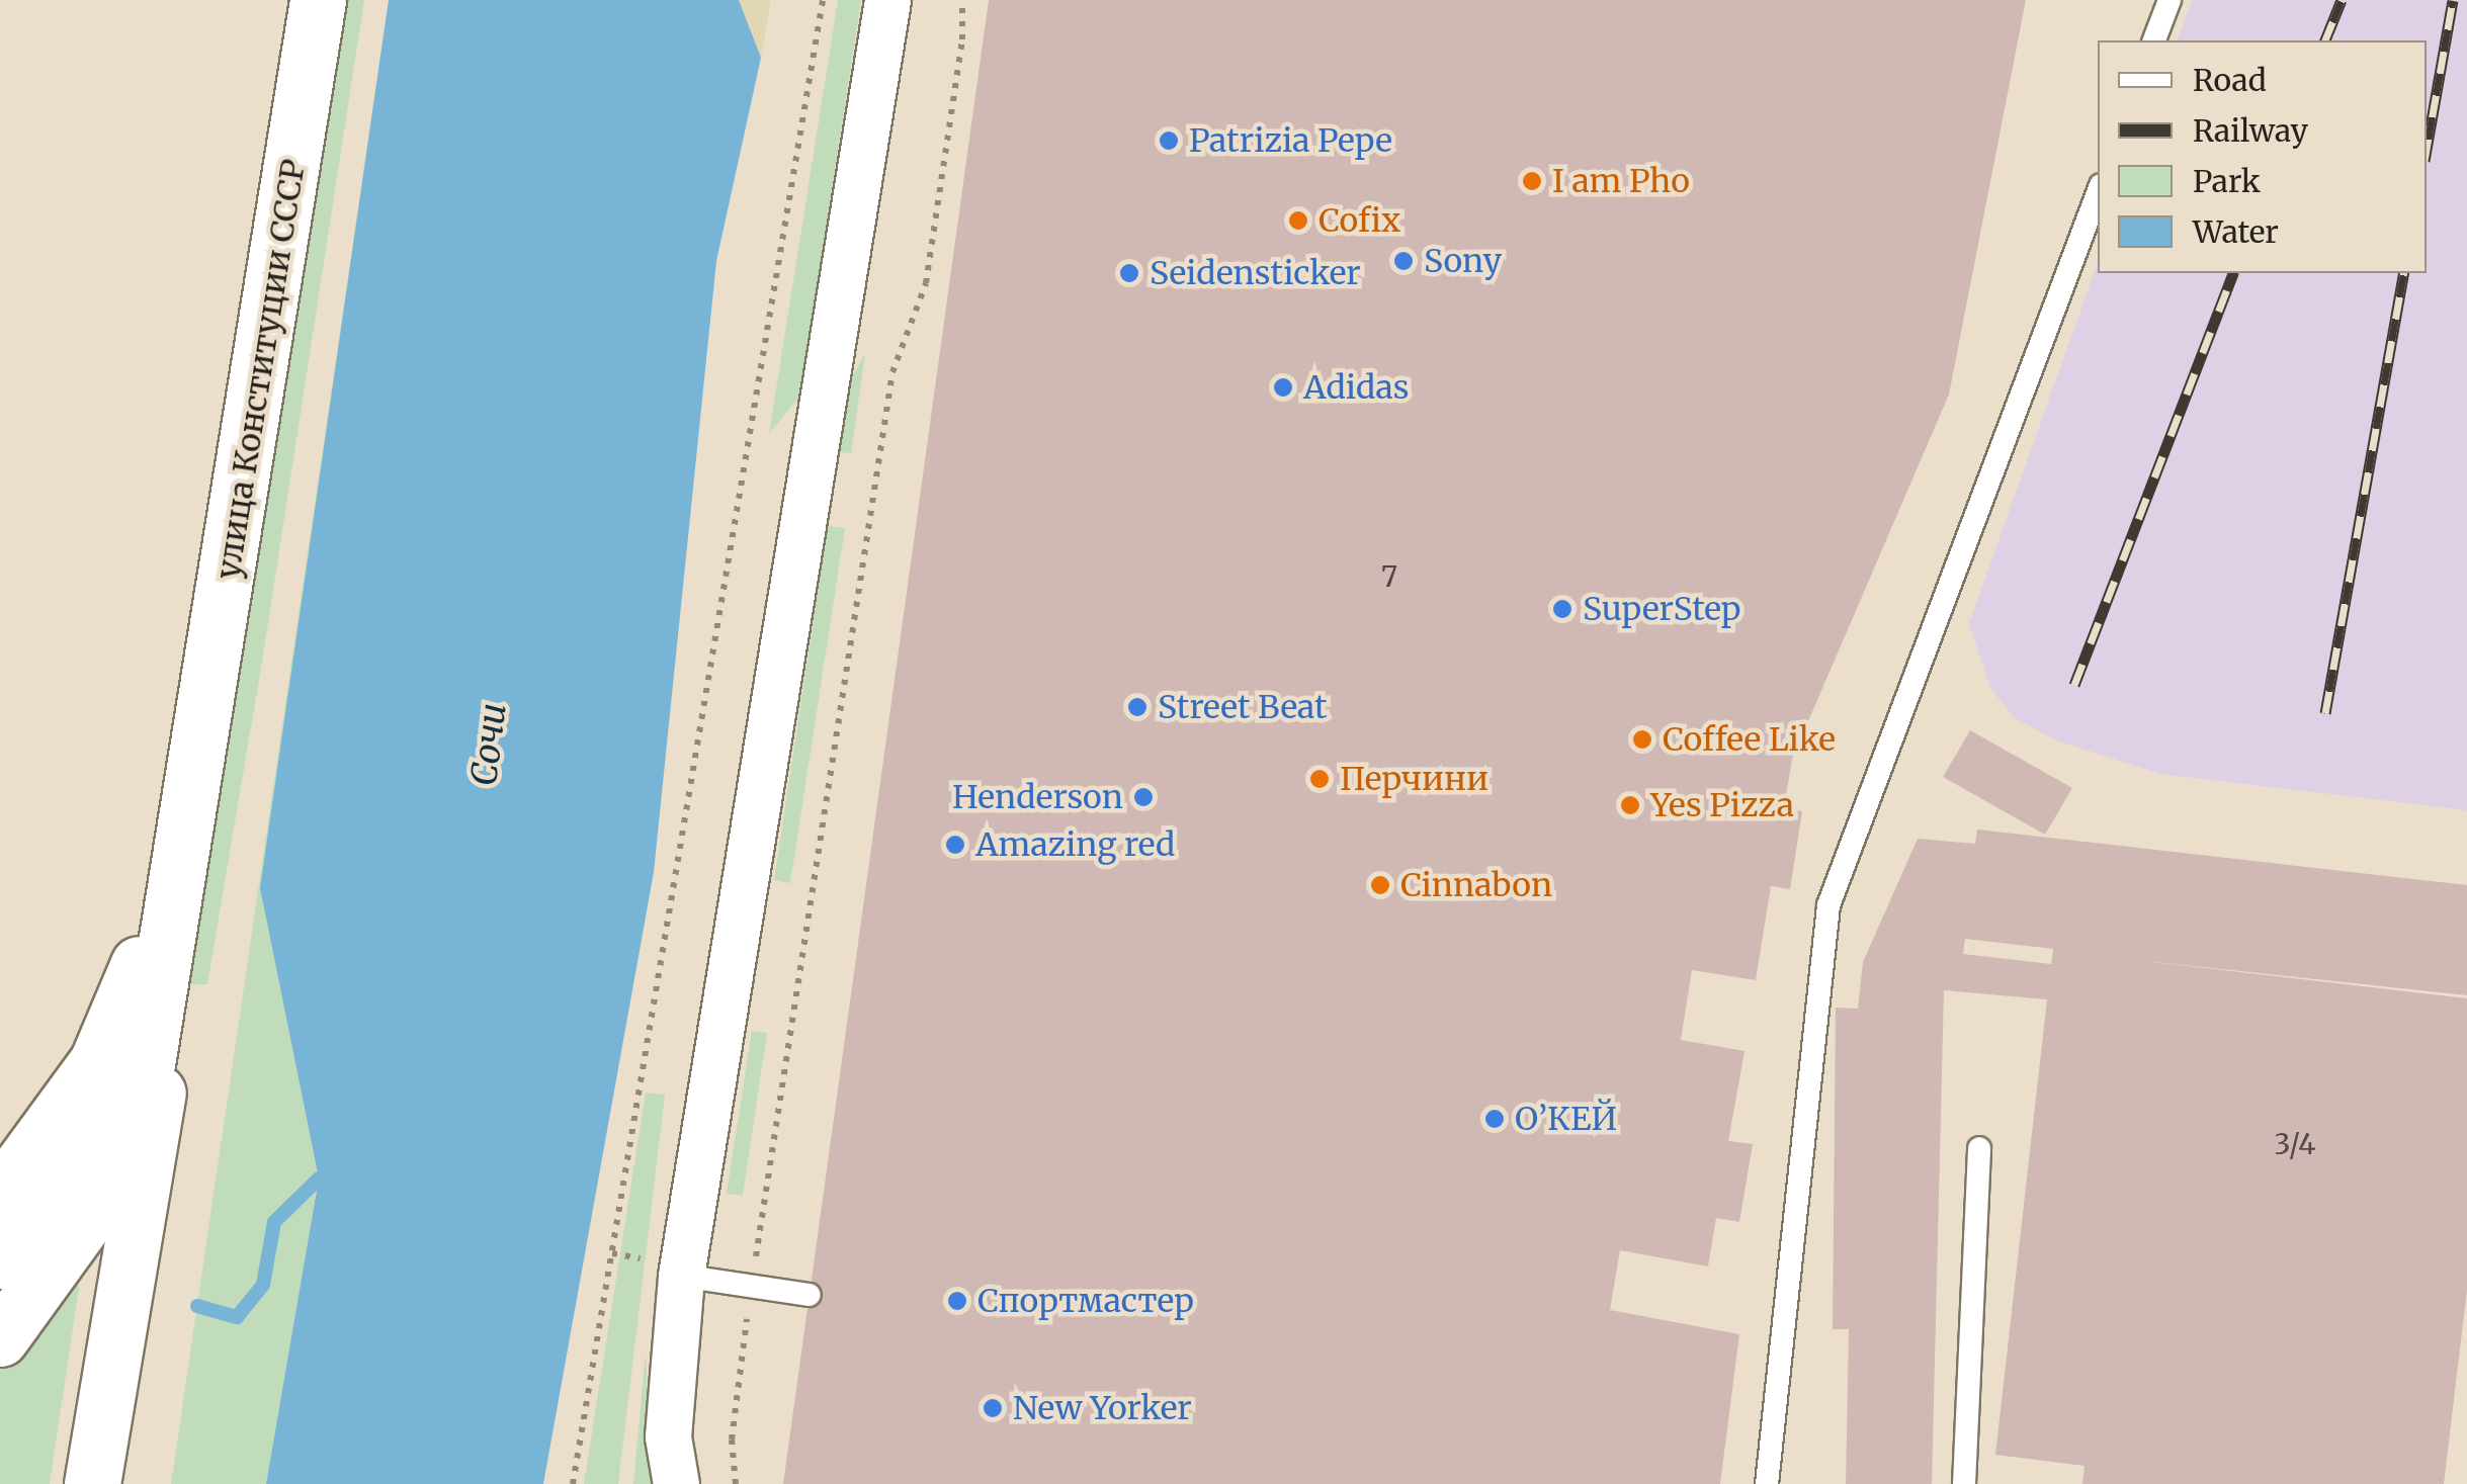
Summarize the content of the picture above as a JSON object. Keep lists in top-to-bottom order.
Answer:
{
  "streets": {
    "main road": ["улица Конституции СССР"]
  },
  "water": ["Сочи"],
  "places": [
    "Patrizia Pepe",
    "I am Pho",
    "Cofix",
    "Sony",
    "Seidensticker",
    "Adidas",
    "SuperStep",
    "Street Beat",
    "Coffee Like",
    "Перчини",
    "Henderson",
    "Yes Pizza",
    "Amazing red",
    "Cinnabon",
    "О’КЕЙ",
    "Спортмастер",
    "New Yorker"
  ],
  "house_numbers": ["7", "3/4"],
  "legend": [
    "Road",
    "Railway",
    "Park",
    "Water"
  ]
}
